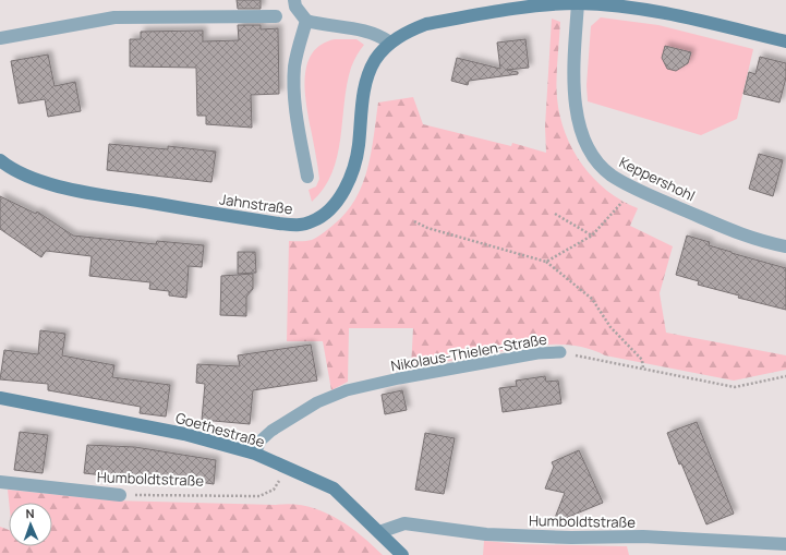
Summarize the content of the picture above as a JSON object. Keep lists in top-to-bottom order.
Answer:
{
  "streets": {
    "street": [
      "Keppershohl",
      "Jahnstraße",
      "Goethestraße",
      "Humboldtstraße"
    ],
    "lane": ["Nikolaus-Thielen-Straße"]
  },
  "crossings": [
    ["Keppershohl", "Jahnstraße"],
    ["Nikolaus-Thielen-Straße", "Goethestraße"],
    ["Goethestraße", "Humboldtstraße"]
  ],
  "north": "top"
}
